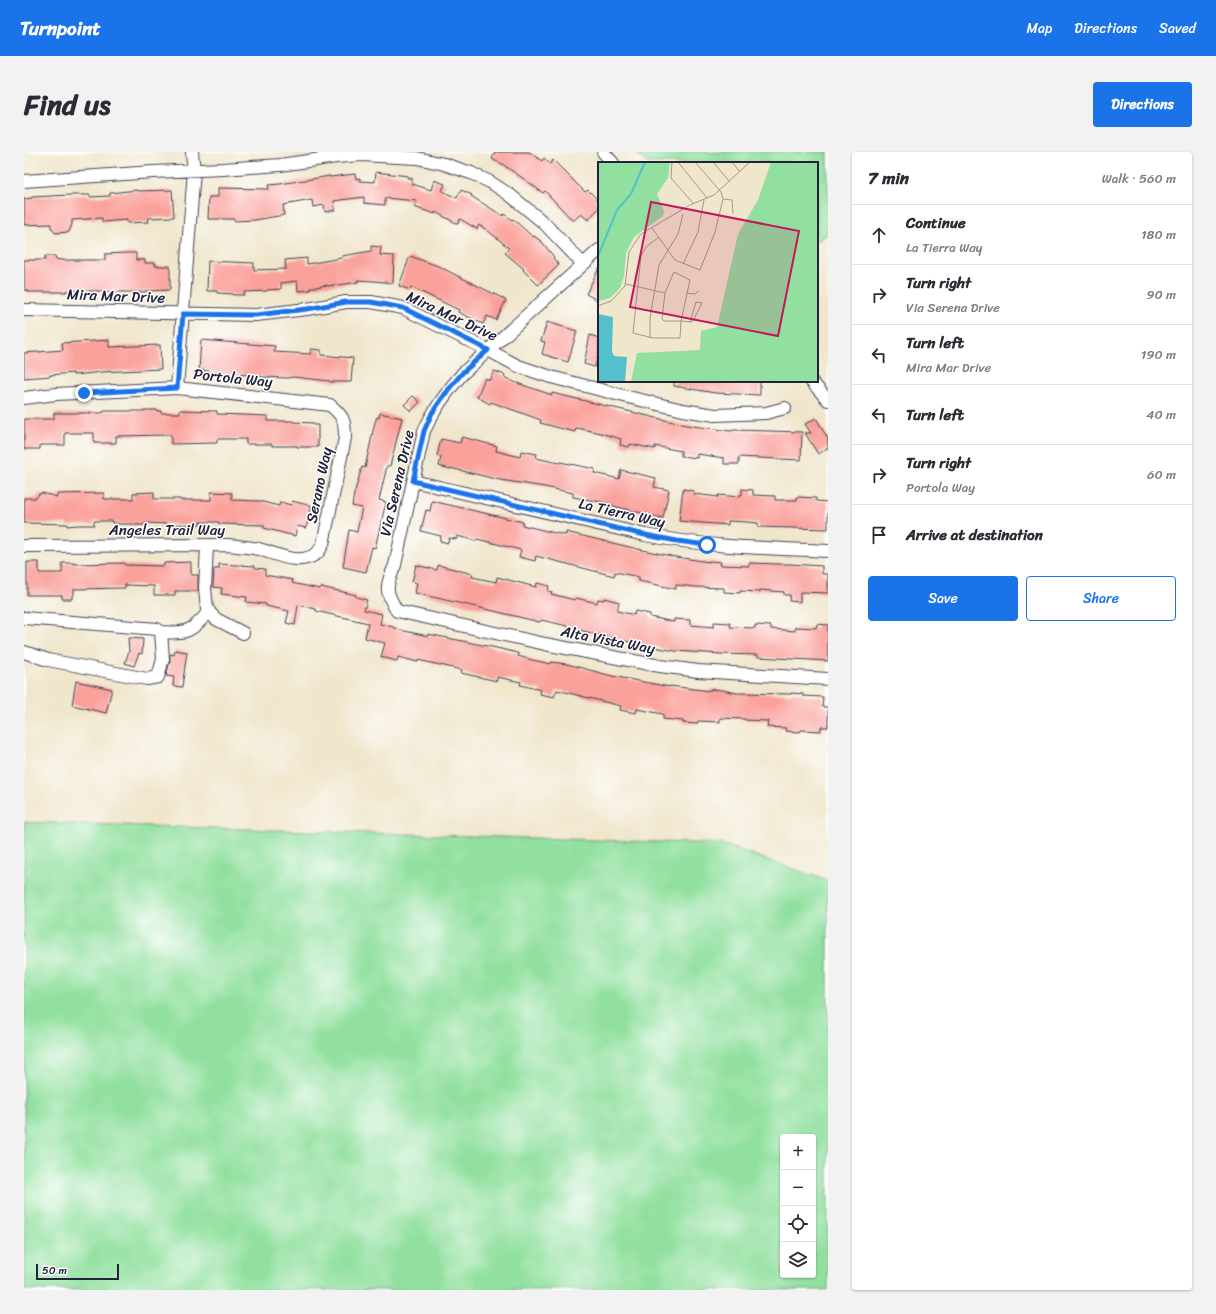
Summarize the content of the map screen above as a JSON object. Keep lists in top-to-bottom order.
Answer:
{
  "streets": {
    "street": [
      "Mira Mar Drive",
      "Portola Way",
      "Via Serena Drive",
      "Serano Way",
      "La Tierra Way",
      "Angeles Trail Way",
      "Alta Vista Way"
    ]
  },
  "crossings": [
    ["Mira Mar Drive", "Via Serena Drive"],
    ["Portola Way", "Serano Way"],
    ["Via Serena Drive", "La Tierra Way"],
    ["Via Serena Drive", "Alta Vista Way"],
    ["Serano Way", "Angeles Trail Way"]
  ],
  "scale_bar": "50 m",
  "page": {
    "header": "Turnpoint",
    "nav": ["Map", "Directions", "Saved"],
    "title": "Find us",
    "buttons": [
      "Directions",
      ["Save", "Share"]
    ],
    "heading": ["7 min", "Walk · 560 m"],
    "list": [
      ["Continue", "La Tierra Way", "180 m"],
      ["Turn right", "Via Serena Drive", "90 m"],
      ["Turn left", "Mira Mar Drive", "190 m"],
      ["Turn left", "40 m"],
      ["Turn right", "Portola Way", "60 m"],
      "Arrive at destination"
    ],
    "map_buttons": ["+", "−"],
    "scale": "50 m"
  }
}
